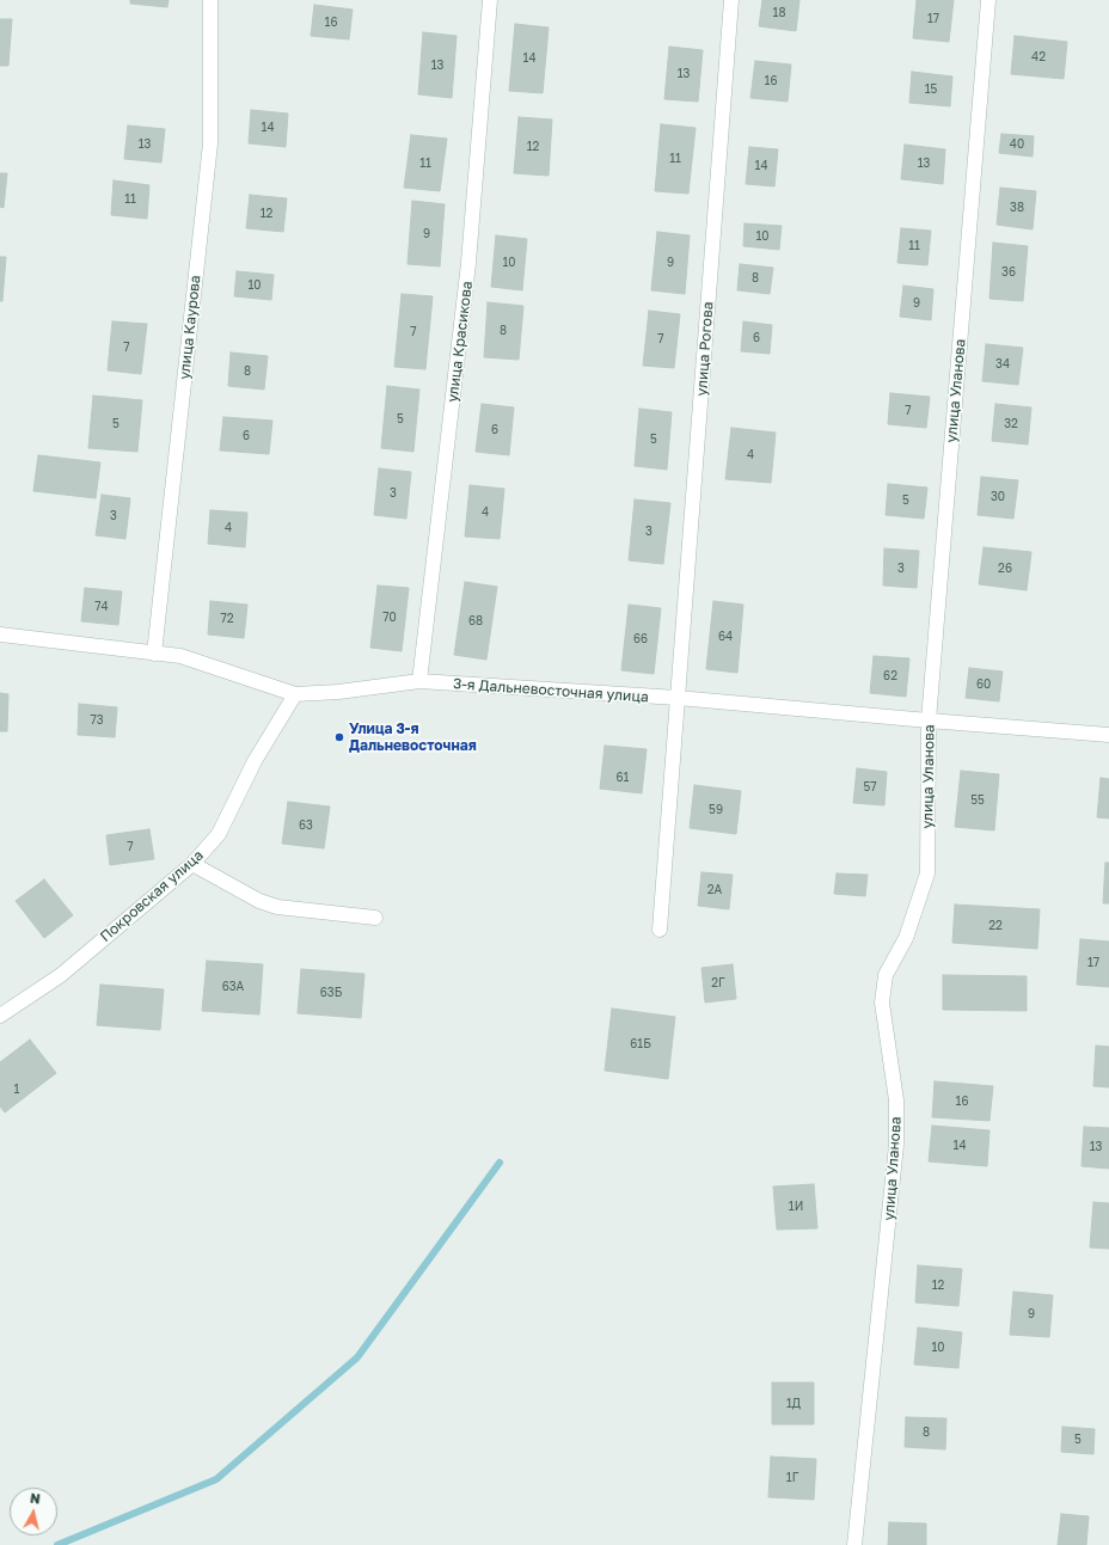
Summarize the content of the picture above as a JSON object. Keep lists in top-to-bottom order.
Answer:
{
  "streets": {
    "street": [
      "улица Каурова",
      "улица Красикова",
      "улица Рогова",
      "улица Уланова",
      "3-я Дальневосточная улица",
      "Покровская улица"
    ]
  },
  "crossings": [
    ["улица Каурова", "3-я Дальневосточная улица"],
    ["улица Красикова", "3-я Дальневосточная улица"],
    ["улица Рогова", "3-я Дальневосточная улица"],
    ["улица Уланова", "3-я Дальневосточная улица"],
    ["3-я Дальневосточная улица", "Покровская улица"]
  ],
  "places": ["Улица 3-я Дальневосточная"],
  "house_numbers": [
    "18",
    "17",
    "16",
    "42",
    "14",
    "13",
    "13",
    "16",
    "15",
    "14",
    "13",
    "40",
    "12",
    "11",
    "11",
    "13",
    "14",
    "11",
    "38",
    "12",
    "9",
    "10",
    "11",
    "10",
    "9",
    "36",
    "8",
    "10",
    "9",
    "8",
    "7",
    "6",
    "7",
    "7",
    "34",
    "8",
    "7",
    "5",
    "5",
    "32",
    "6",
    "6",
    "5",
    "4",
    "3",
    "30",
    "5",
    "4",
    "3",
    "4",
    "3",
    "3",
    "26",
    "74",
    "70",
    "72",
    "68",
    "64",
    "66",
    "62",
    "60",
    "73",
    "61",
    "57",
    "55",
    "59",
    "63",
    "7",
    "2А",
    "22",
    "17",
    "2Г",
    "63А",
    "63Б",
    "61Б",
    "1",
    "16",
    "14",
    "13",
    "1И",
    "12",
    "9",
    "10",
    "1Д",
    "8",
    "5",
    "1Г"
  ],
  "north": "top"
}
